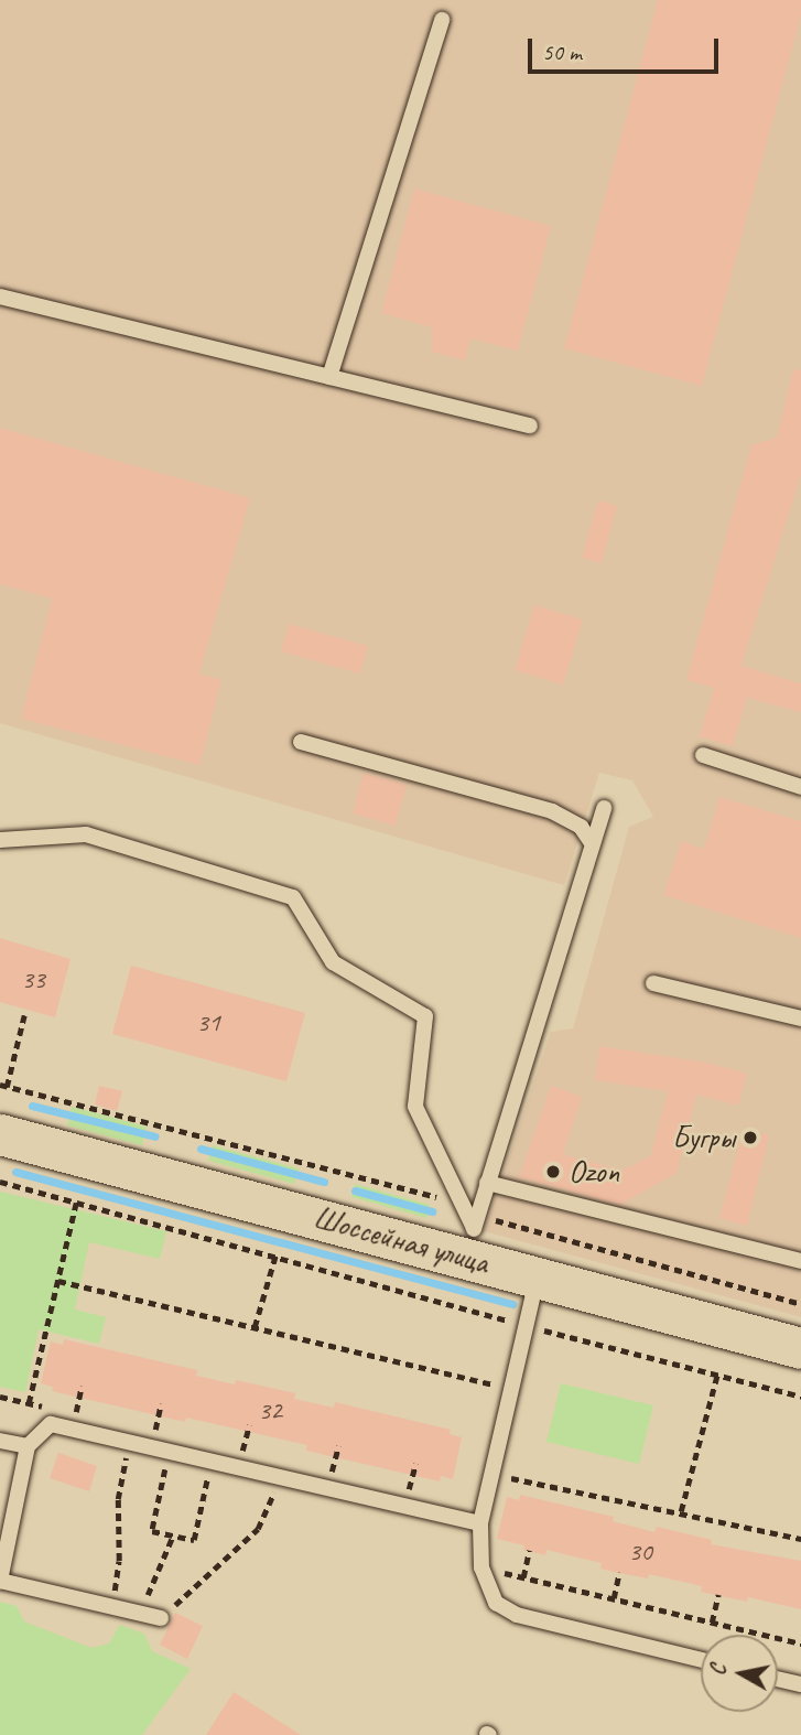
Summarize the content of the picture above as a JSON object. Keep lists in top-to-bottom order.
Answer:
{
  "streets": {
    "main road": ["Шоссейная улица"]
  },
  "places": ["Бугры", "Ozon"],
  "house_numbers": [
    "33",
    "31",
    "32",
    "30"
  ],
  "scale_bar": "50 m",
  "north": "left"
}
